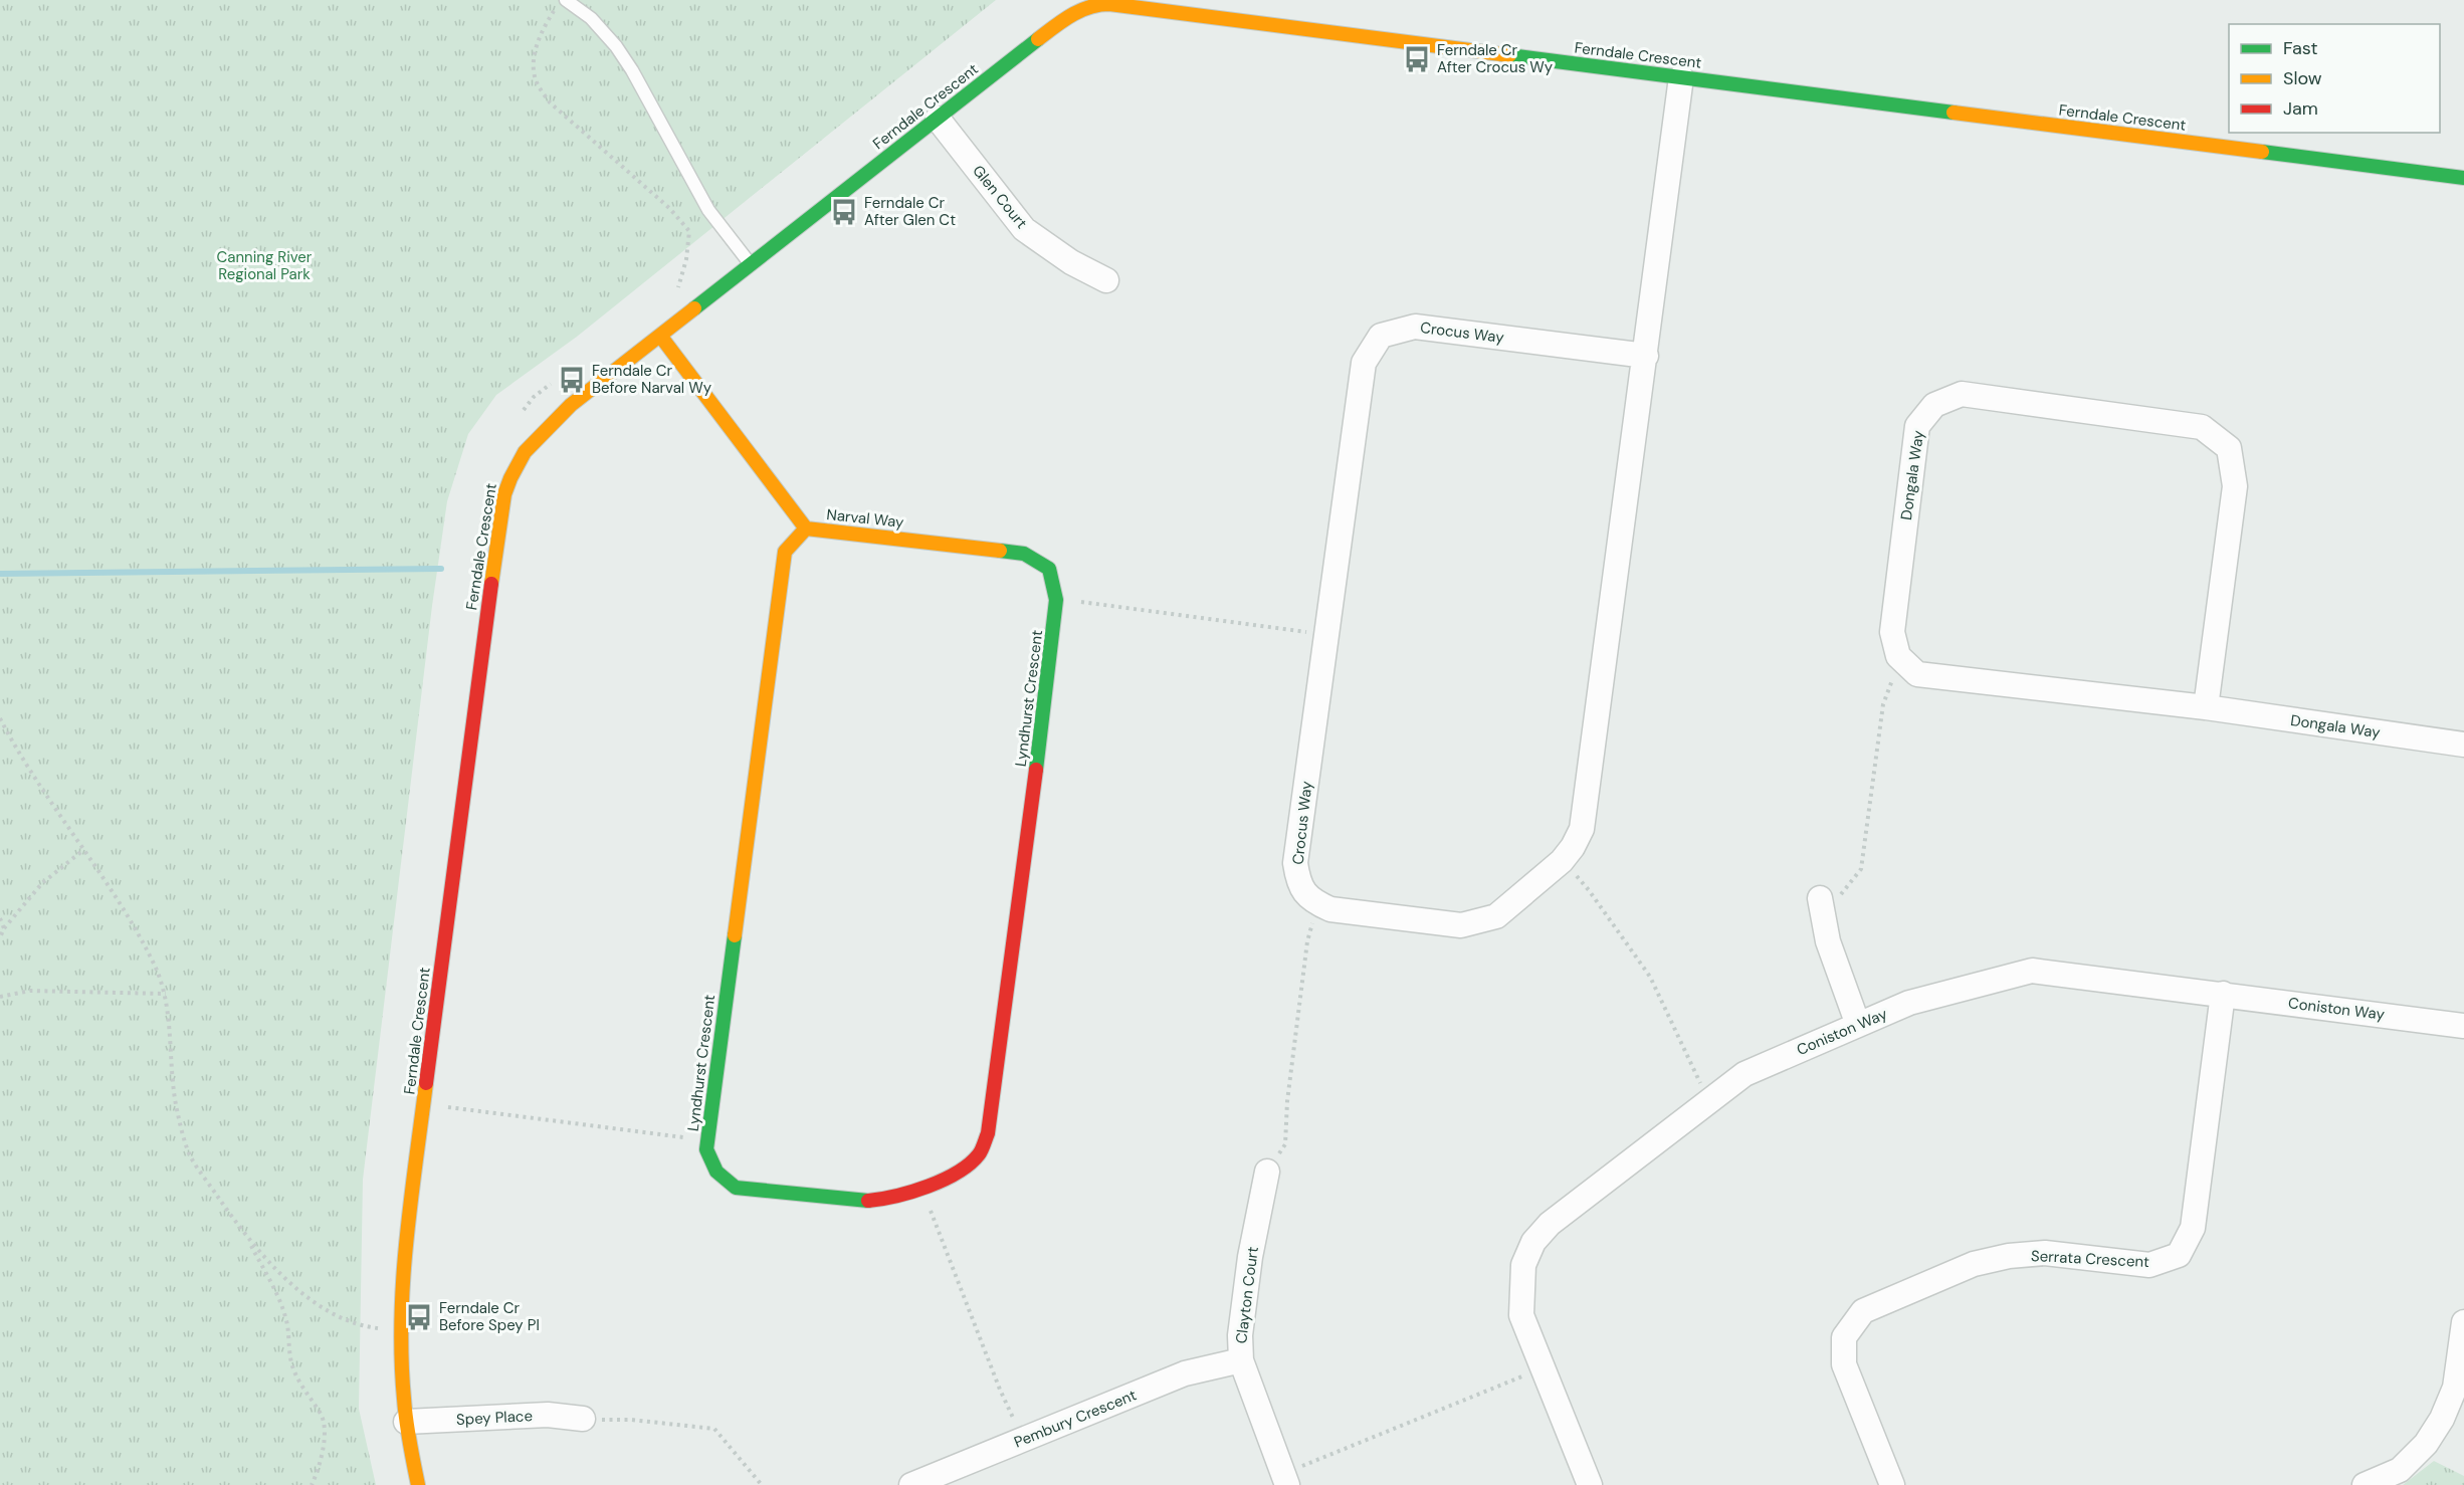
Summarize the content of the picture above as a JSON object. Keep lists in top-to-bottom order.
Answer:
{
  "streets": {
    "street": [
      "Ferndale Crescent",
      "Glen Court",
      "Crocus Way",
      "Dongala Way",
      "Narval Way",
      "Lyndhurst Crescent",
      "Coniston Way",
      "Serrata Crescent",
      "Clayton Court",
      "Spey Place",
      "Pembury Crescent"
    ]
  },
  "crossings": [
    ["Ferndale Crescent", "Glen Court"],
    ["Ferndale Crescent", "Narval Way"],
    ["Ferndale Crescent", "Spey Place"],
    ["Narval Way", "Lyndhurst Crescent"],
    ["Coniston Way", "Serrata Crescent"],
    ["Clayton Court", "Pembury Crescent"]
  ],
  "parks": ["Canning River Regional Park"],
  "places": {
    "bus stop": [
      "Ferndale Cr After Crocus Wy",
      "Ferndale Cr After Glen Ct",
      "Ferndale Cr Before Narval Wy",
      "Ferndale Cr Before Spey Pl"
    ]
  },
  "legend": ["Fast", "Slow", "Jam"]
}
